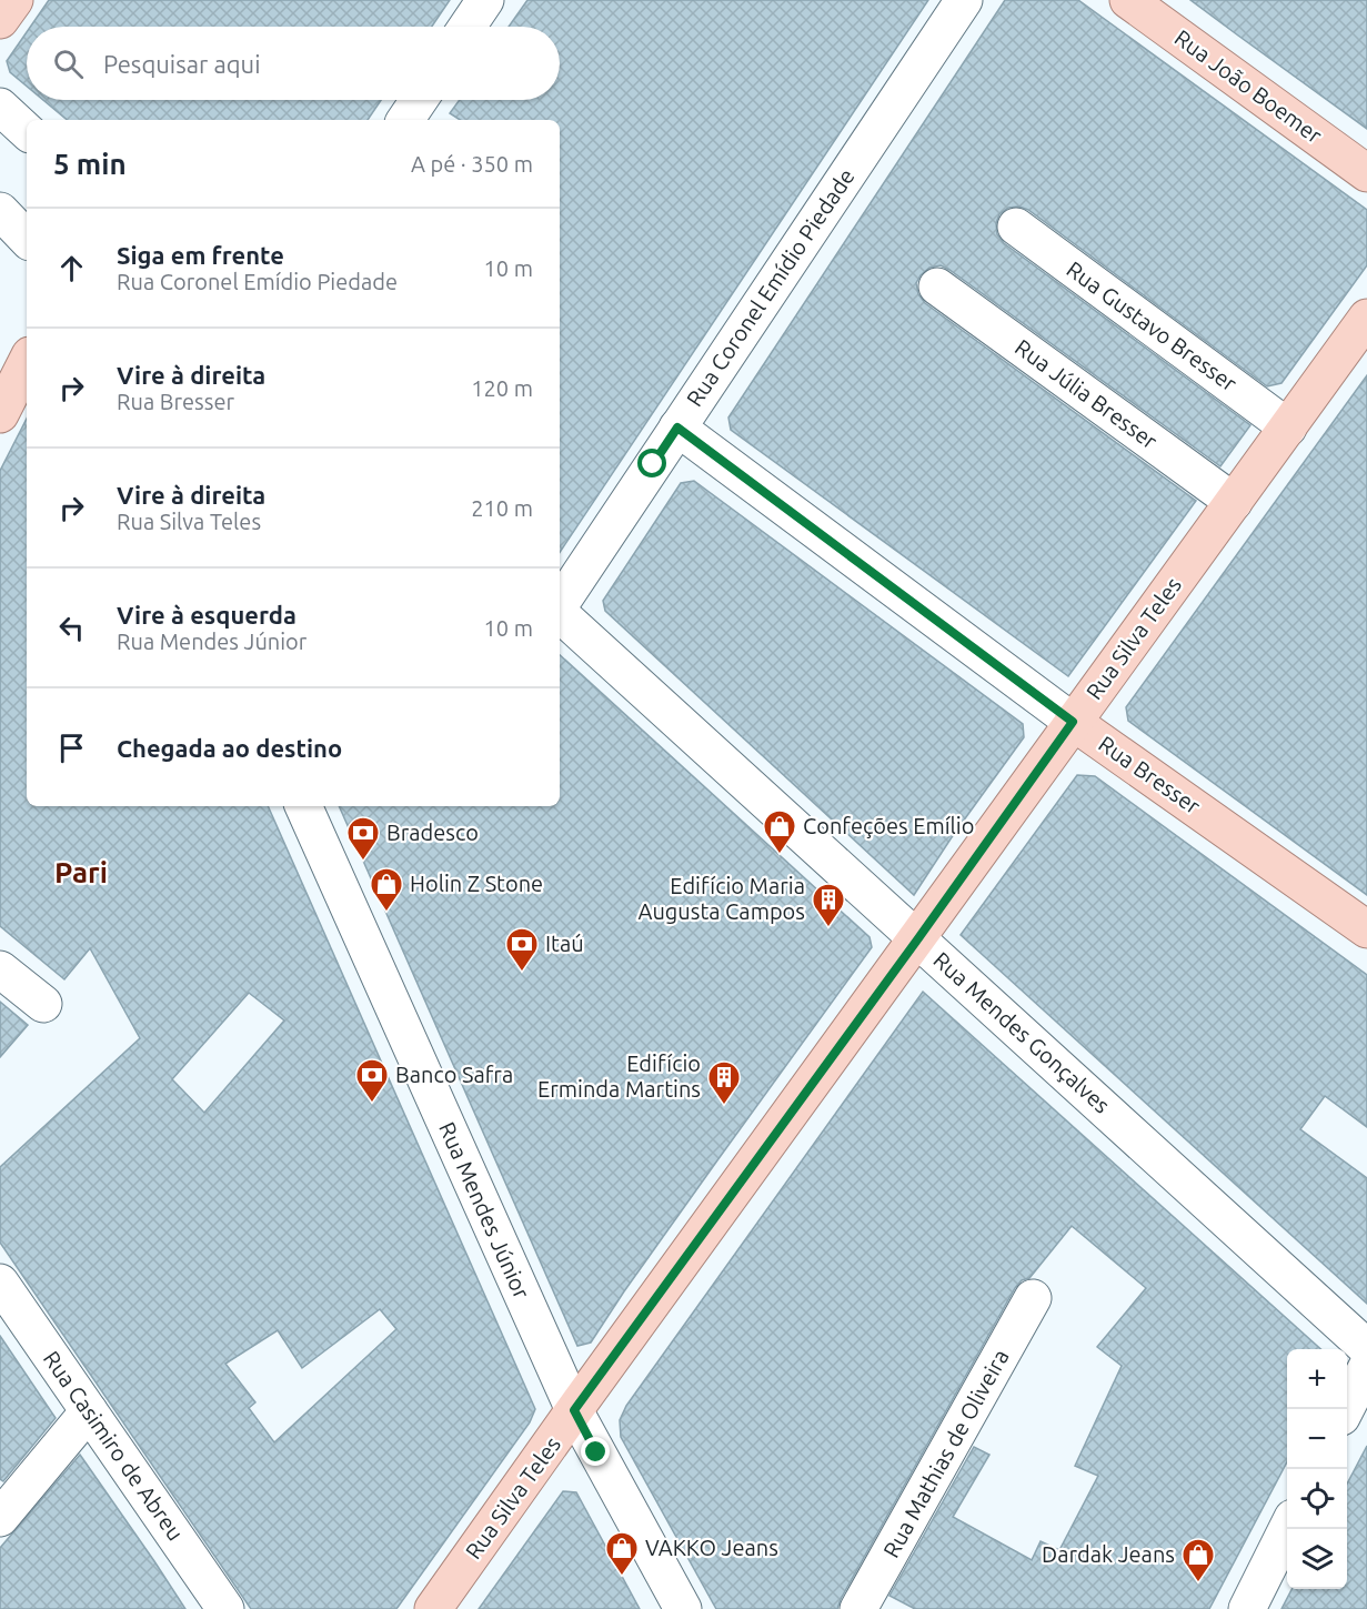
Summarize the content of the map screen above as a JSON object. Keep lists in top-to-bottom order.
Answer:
{
  "streets": {
    "main road": ["Rua João Boemer", "Rua Silva Teles", "Rua Bresser"],
    "street": [
      "Rua Coronel Emídio Piedade",
      "Rua Gustavo Bresser",
      "Rua Júlia Bresser",
      "Rua Mendes Gonçalves",
      "Rua Mendes Júnior",
      "Rua Casimiro de Abreu",
      "Rua Mathias de Oliveira"
    ]
  },
  "crossings": [
    ["Rua Coronel Emídio Piedade", "Rua Bresser"],
    ["Rua Gustavo Bresser", "Rua Silva Teles"],
    ["Rua Júlia Bresser", "Rua Silva Teles"],
    ["Rua Silva Teles", "Rua Bresser"],
    ["Rua Silva Teles", "Rua Mendes Gonçalves"],
    ["Rua Silva Teles", "Rua Mendes Júnior"]
  ],
  "districts": ["Pari"],
  "places": {
    "shop": [
      "Confeções Emílio",
      "Holin Z Stone",
      "VAKKO Jeans",
      "Dardak Jeans"
    ],
    "bank": ["Bradesco", "Itaú", "Banco Safra"],
    "building": ["Edifício Maria Augusta Campos", "Edifício Erminda Martins"]
  },
  "page": {
    "search": "Pesquisar aqui",
    "heading": ["5 min", "A pé · 350 m"],
    "list": [
      ["Siga em frente", "Rua Coronel Emídio Piedade", "10 m"],
      ["Vire à direita", "Rua Bresser", "120 m"],
      ["Vire à direita", "Rua Silva Teles", "210 m"],
      ["Vire à esquerda", "Rua Mendes Júnior", "10 m"],
      "Chegada ao destino"
    ],
    "map_buttons": ["+", "−"]
  }
}
